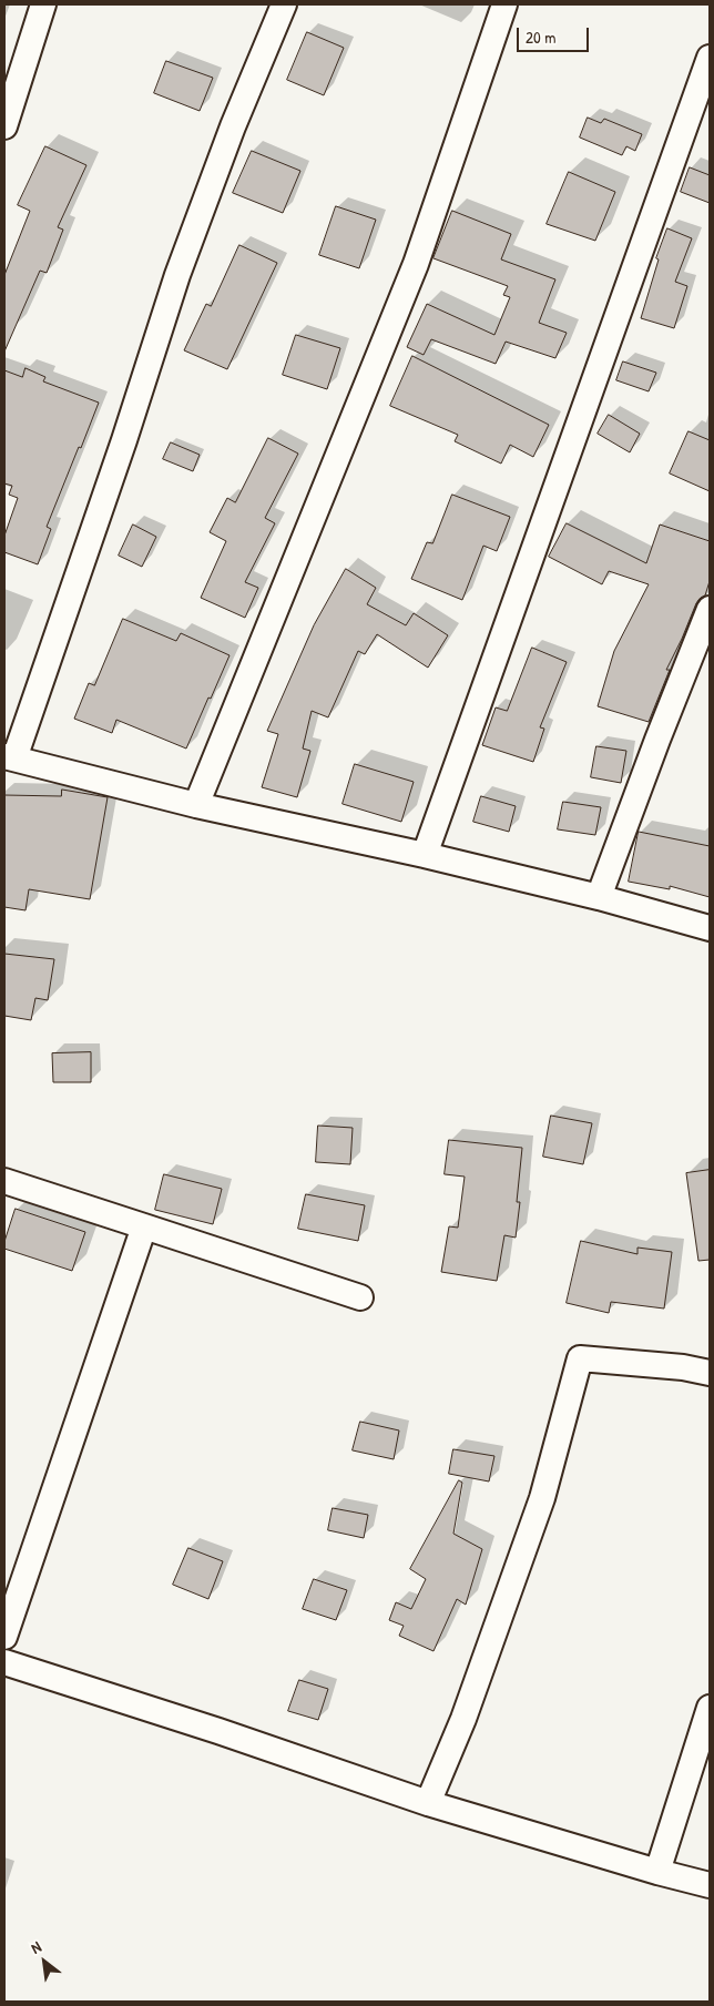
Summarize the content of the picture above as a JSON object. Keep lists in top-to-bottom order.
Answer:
{
  "scale_bar": "20 m",
  "north": "top left"
}
